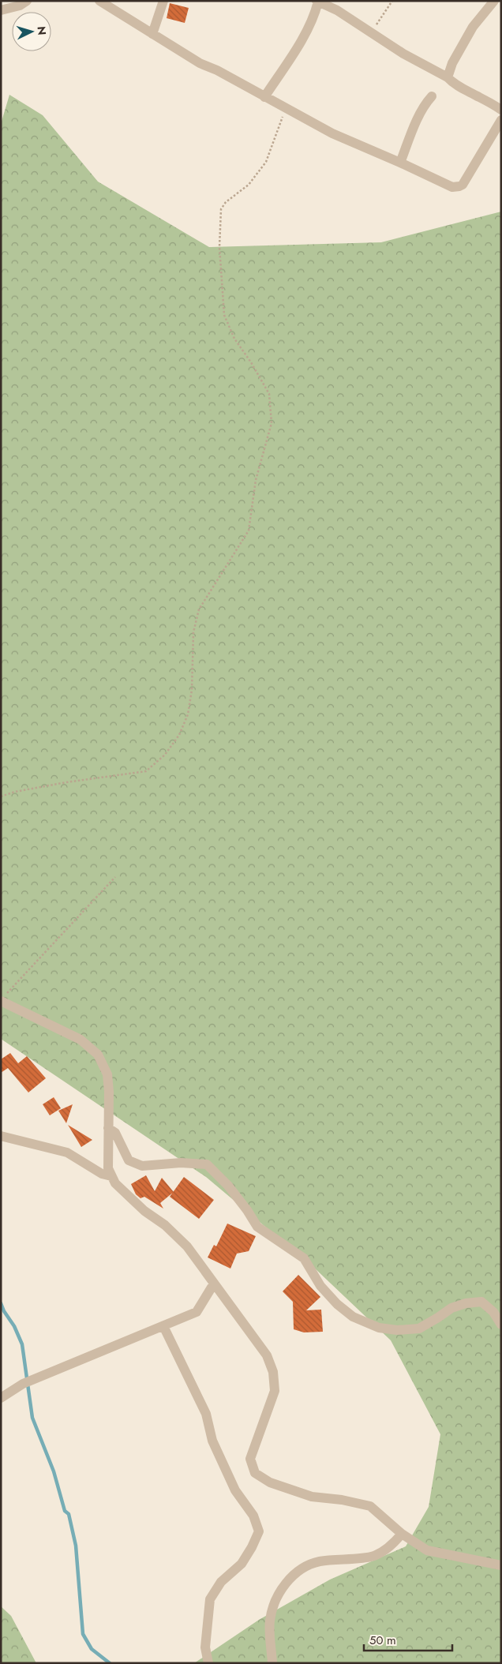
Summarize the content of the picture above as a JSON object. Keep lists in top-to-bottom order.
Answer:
{
  "scale_bar": "50 m",
  "north": "right"
}
